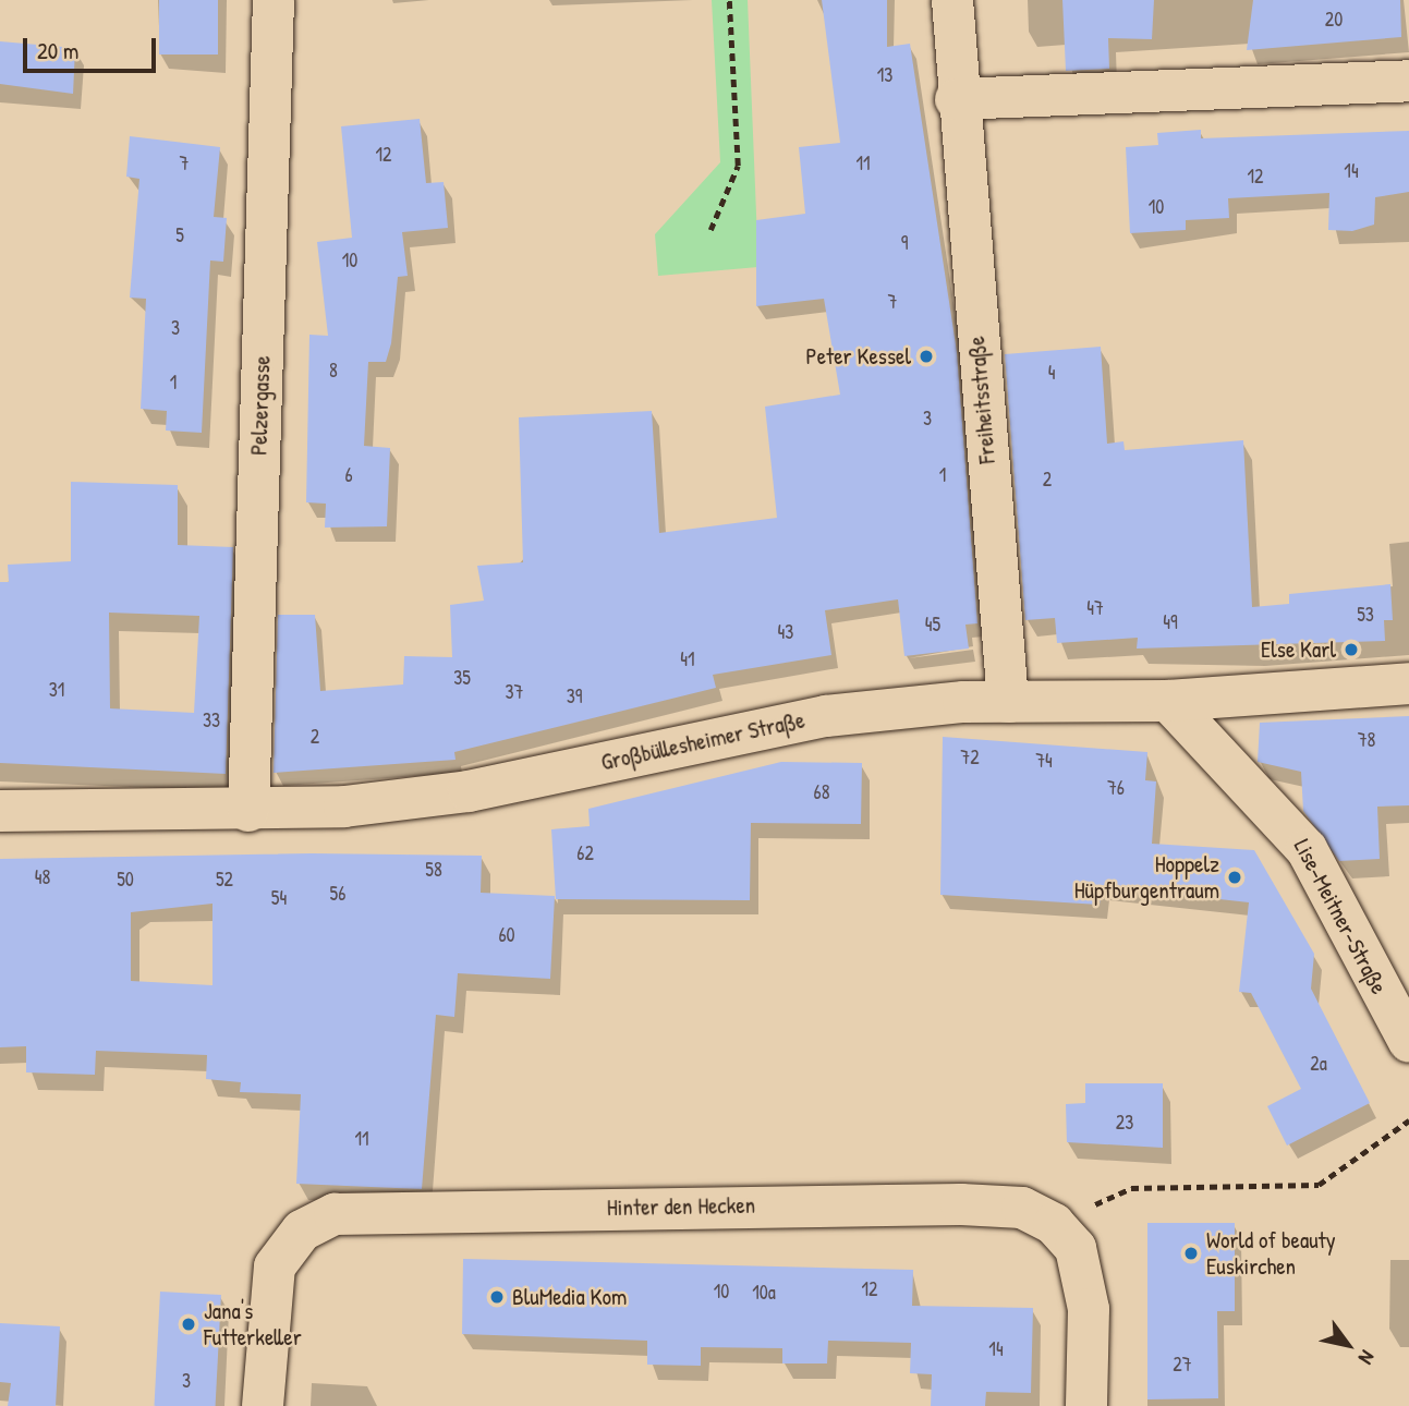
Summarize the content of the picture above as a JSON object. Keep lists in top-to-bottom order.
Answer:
{
  "streets": {
    "street": [
      "Freiheitsstraße",
      "Pelzergasse",
      "Großbüllesheimer Straße",
      "Lise-Meitner-Straße",
      "Hinter den Hecken"
    ]
  },
  "crossings": [
    ["Freiheitsstraße", "Großbüllesheimer Straße"],
    ["Pelzergasse", "Großbüllesheimer Straße"],
    ["Großbüllesheimer Straße", "Lise-Meitner-Straße"]
  ],
  "places": [
    "Peter Kessel",
    "Else Karl",
    "Hoppelz Hüpfburgentraum",
    "World of beauty Euskirchen",
    "BluMedia Kom",
    "Jana's Futterkeller"
  ],
  "house_numbers": [
    "20",
    "13",
    "12",
    "7",
    "11",
    "14",
    "12",
    "10",
    "5",
    "9",
    "10",
    "7",
    "3",
    "8",
    "4",
    "1",
    "3",
    "6",
    "1",
    "2",
    "47",
    "53",
    "49",
    "45",
    "43",
    "41",
    "35",
    "31",
    "37",
    "39",
    "33",
    "2",
    "78",
    "72",
    "74",
    "76",
    "68",
    "62",
    "58",
    "48",
    "50",
    "52",
    "56",
    "54",
    "60",
    "2a",
    "23",
    "11",
    "12",
    "10",
    "10a",
    "14",
    "27",
    "3"
  ],
  "scale_bar": "20 m",
  "north": "bottom right"
}
